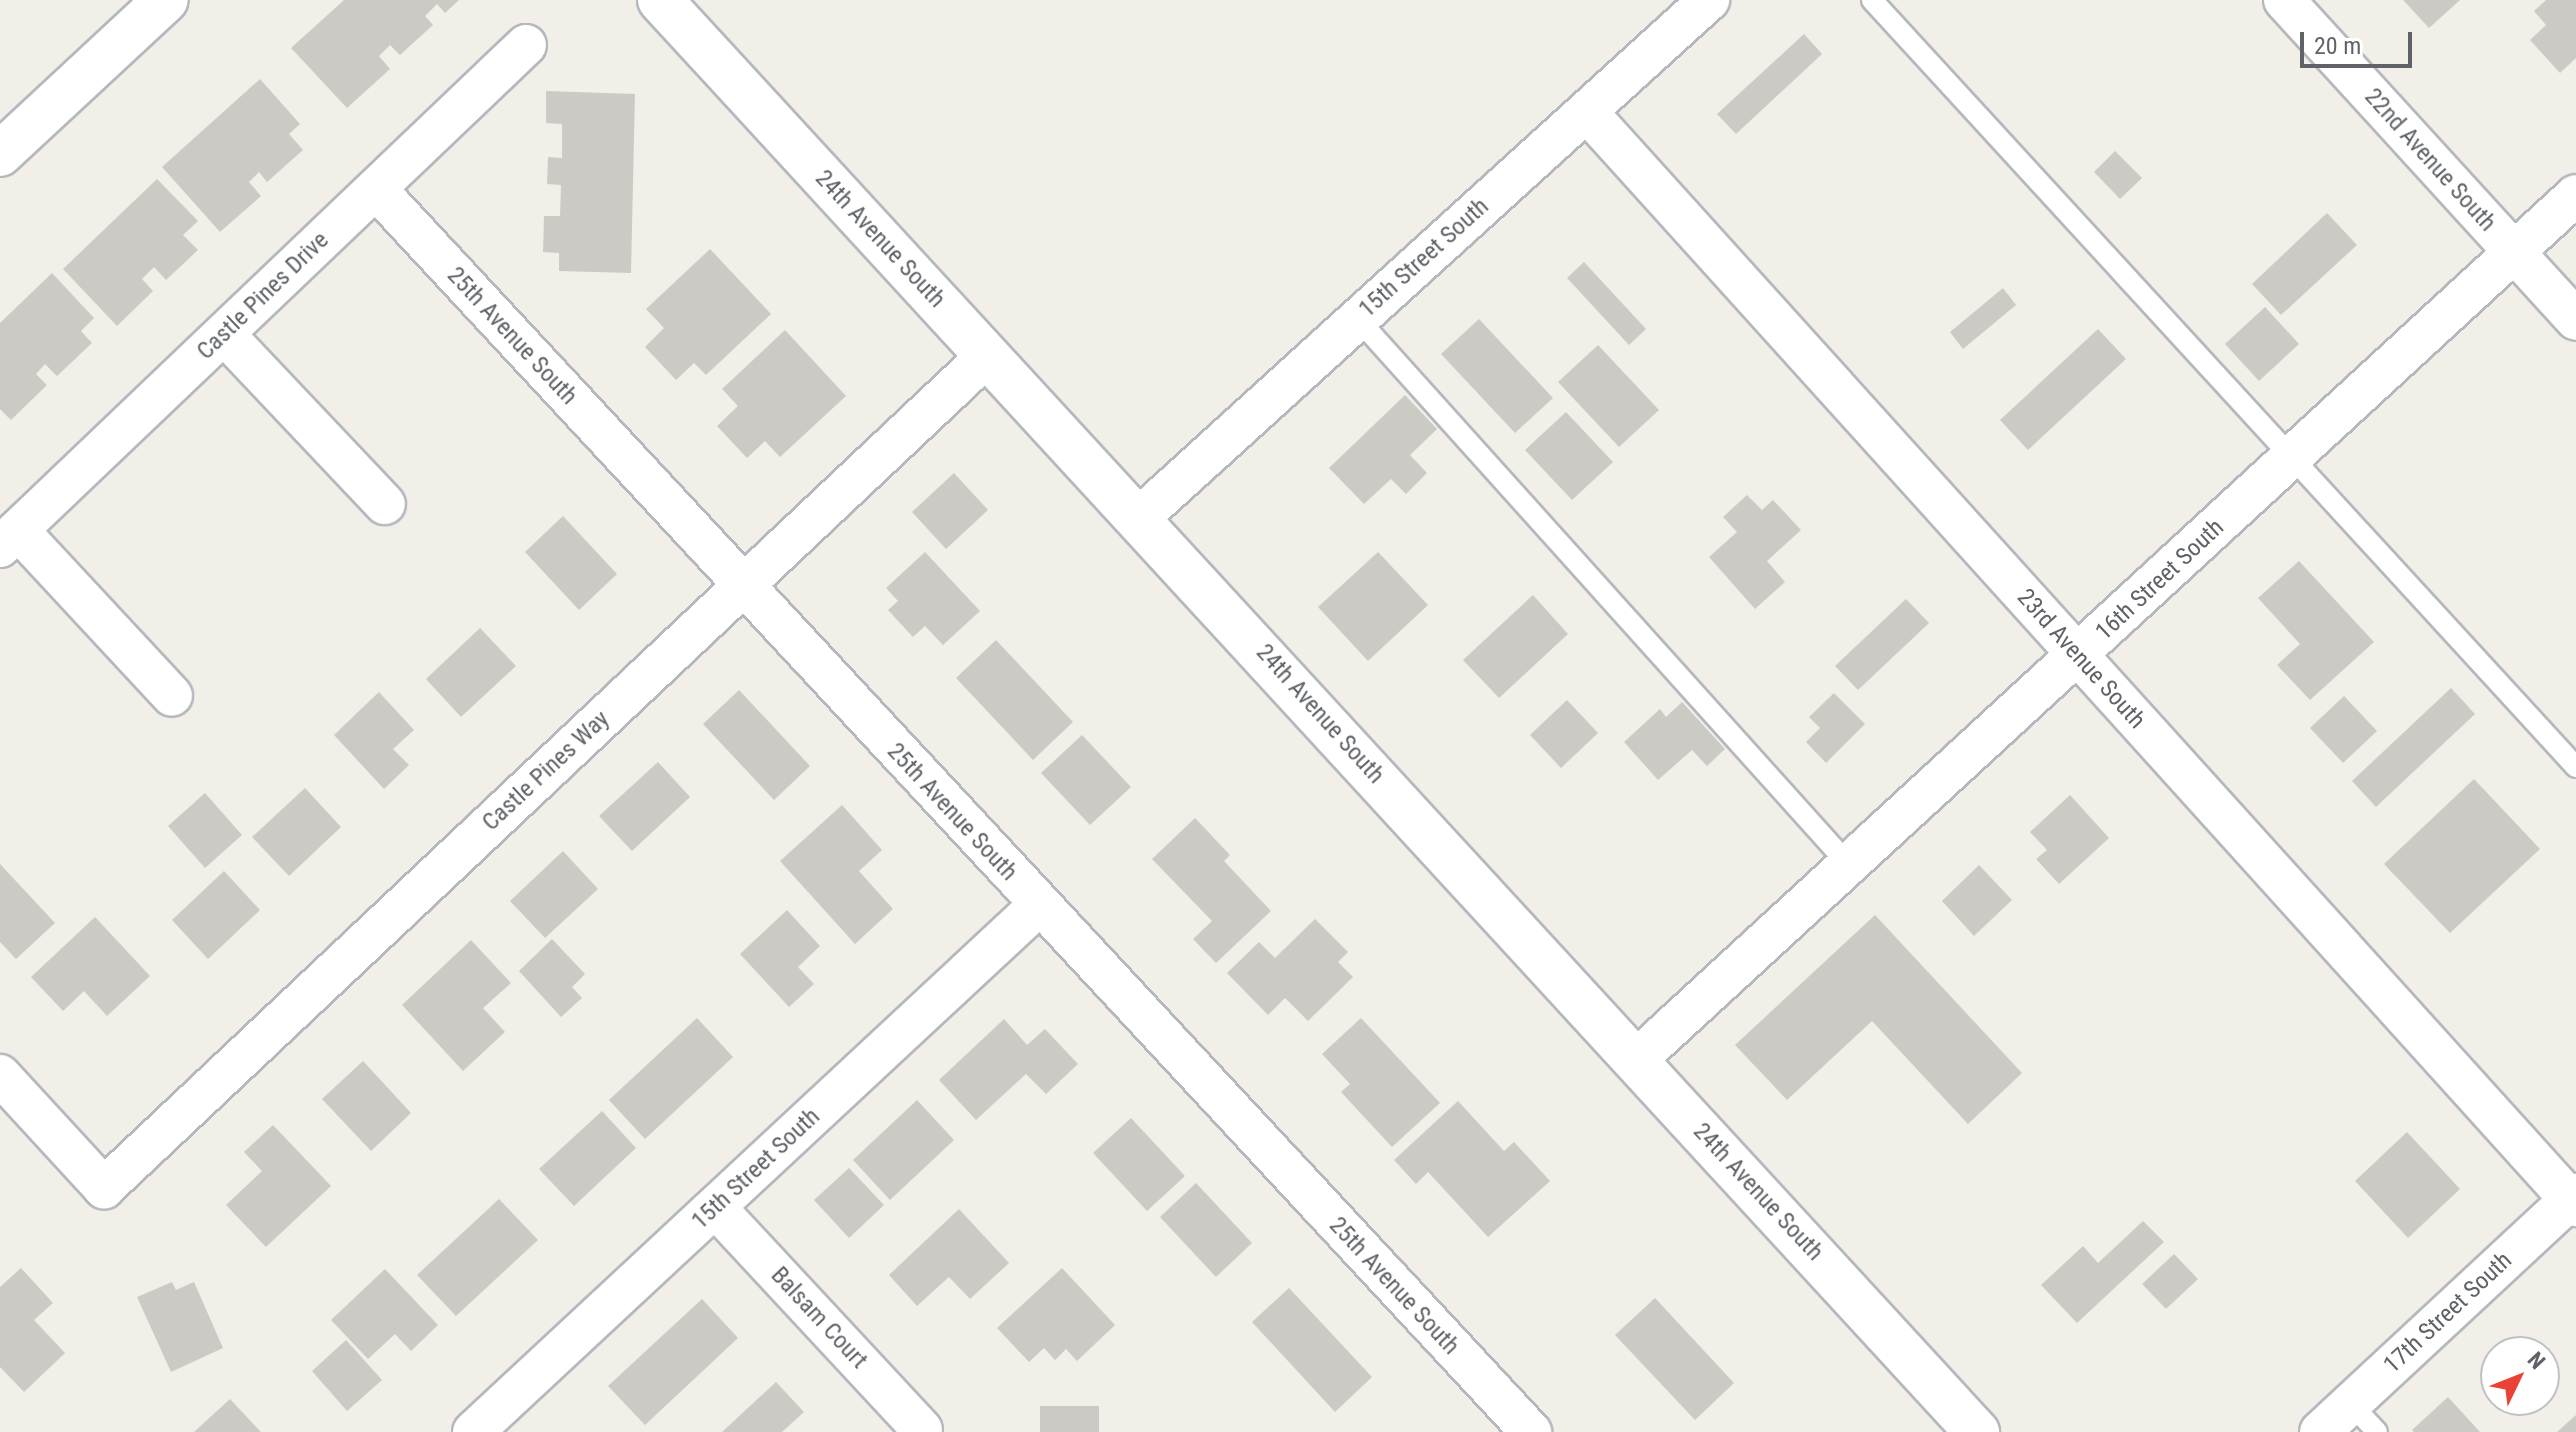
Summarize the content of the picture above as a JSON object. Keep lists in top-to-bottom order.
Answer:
{
  "streets": {
    "street": [
      "22nd Avenue South",
      "24th Avenue South",
      "15th Street South",
      "Castle Pines Drive",
      "25th Avenue South",
      "16th Street South",
      "23rd Avenue South",
      "Castle Pines Way",
      "17th Street South",
      "Balsam Court"
    ]
  },
  "crossings": [
    ["22nd Avenue South", "16th Street South"],
    ["24th Avenue South", "15th Street South"],
    ["24th Avenue South", "16th Street South"],
    ["24th Avenue South", "Castle Pines Way"],
    ["15th Street South", "25th Avenue South"],
    ["15th Street South", "23rd Avenue South"],
    ["15th Street South", "Balsam Court"],
    ["Castle Pines Drive", "25th Avenue South"],
    ["25th Avenue South", "Castle Pines Way"],
    ["16th Street South", "23rd Avenue South"],
    ["23rd Avenue South", "17th Street South"]
  ],
  "scale_bar": "20 m",
  "north": "top right"
}
